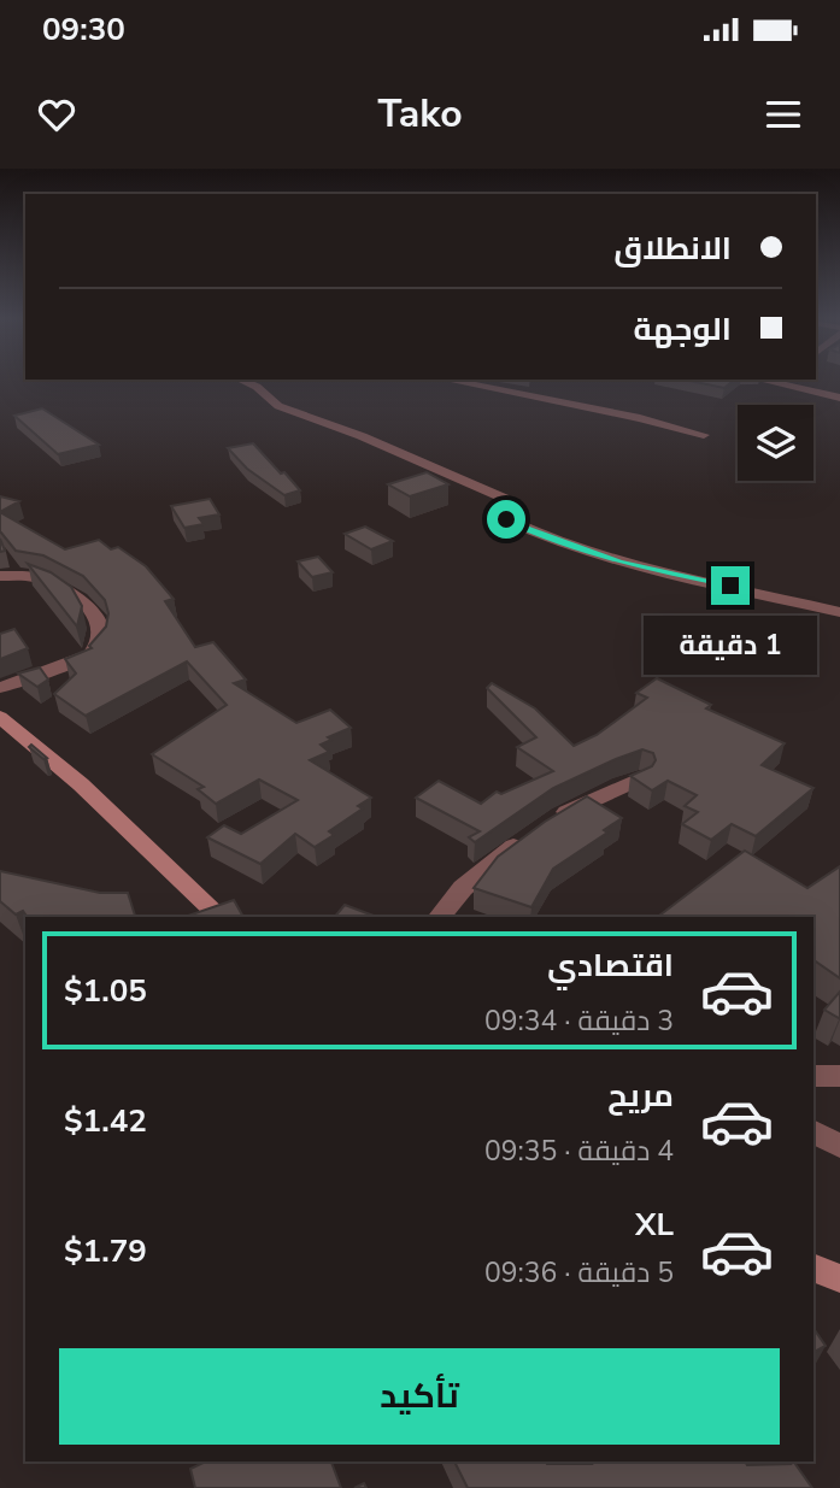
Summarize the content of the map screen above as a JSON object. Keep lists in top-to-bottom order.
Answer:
{
  "page": {
    "status": "09:30",
    "header": "Tako",
    "banner": ["الانطلاق", "الوجهة"],
    "bubble": "1 دقيقة",
    "list": [
      {
        "name": "اقتصادي",
        "note": "3 دقيقة · 09:34",
        "value": "$1.05"
      },
      {
        "name": "مريح",
        "note": "4 دقيقة · 09:35",
        "value": "$1.42"
      },
      {
        "name": "XL",
        "note": "5 دقيقة · 09:36",
        "value": "$1.79"
      }
    ],
    "buttons": "تأكيد"
  }
}
